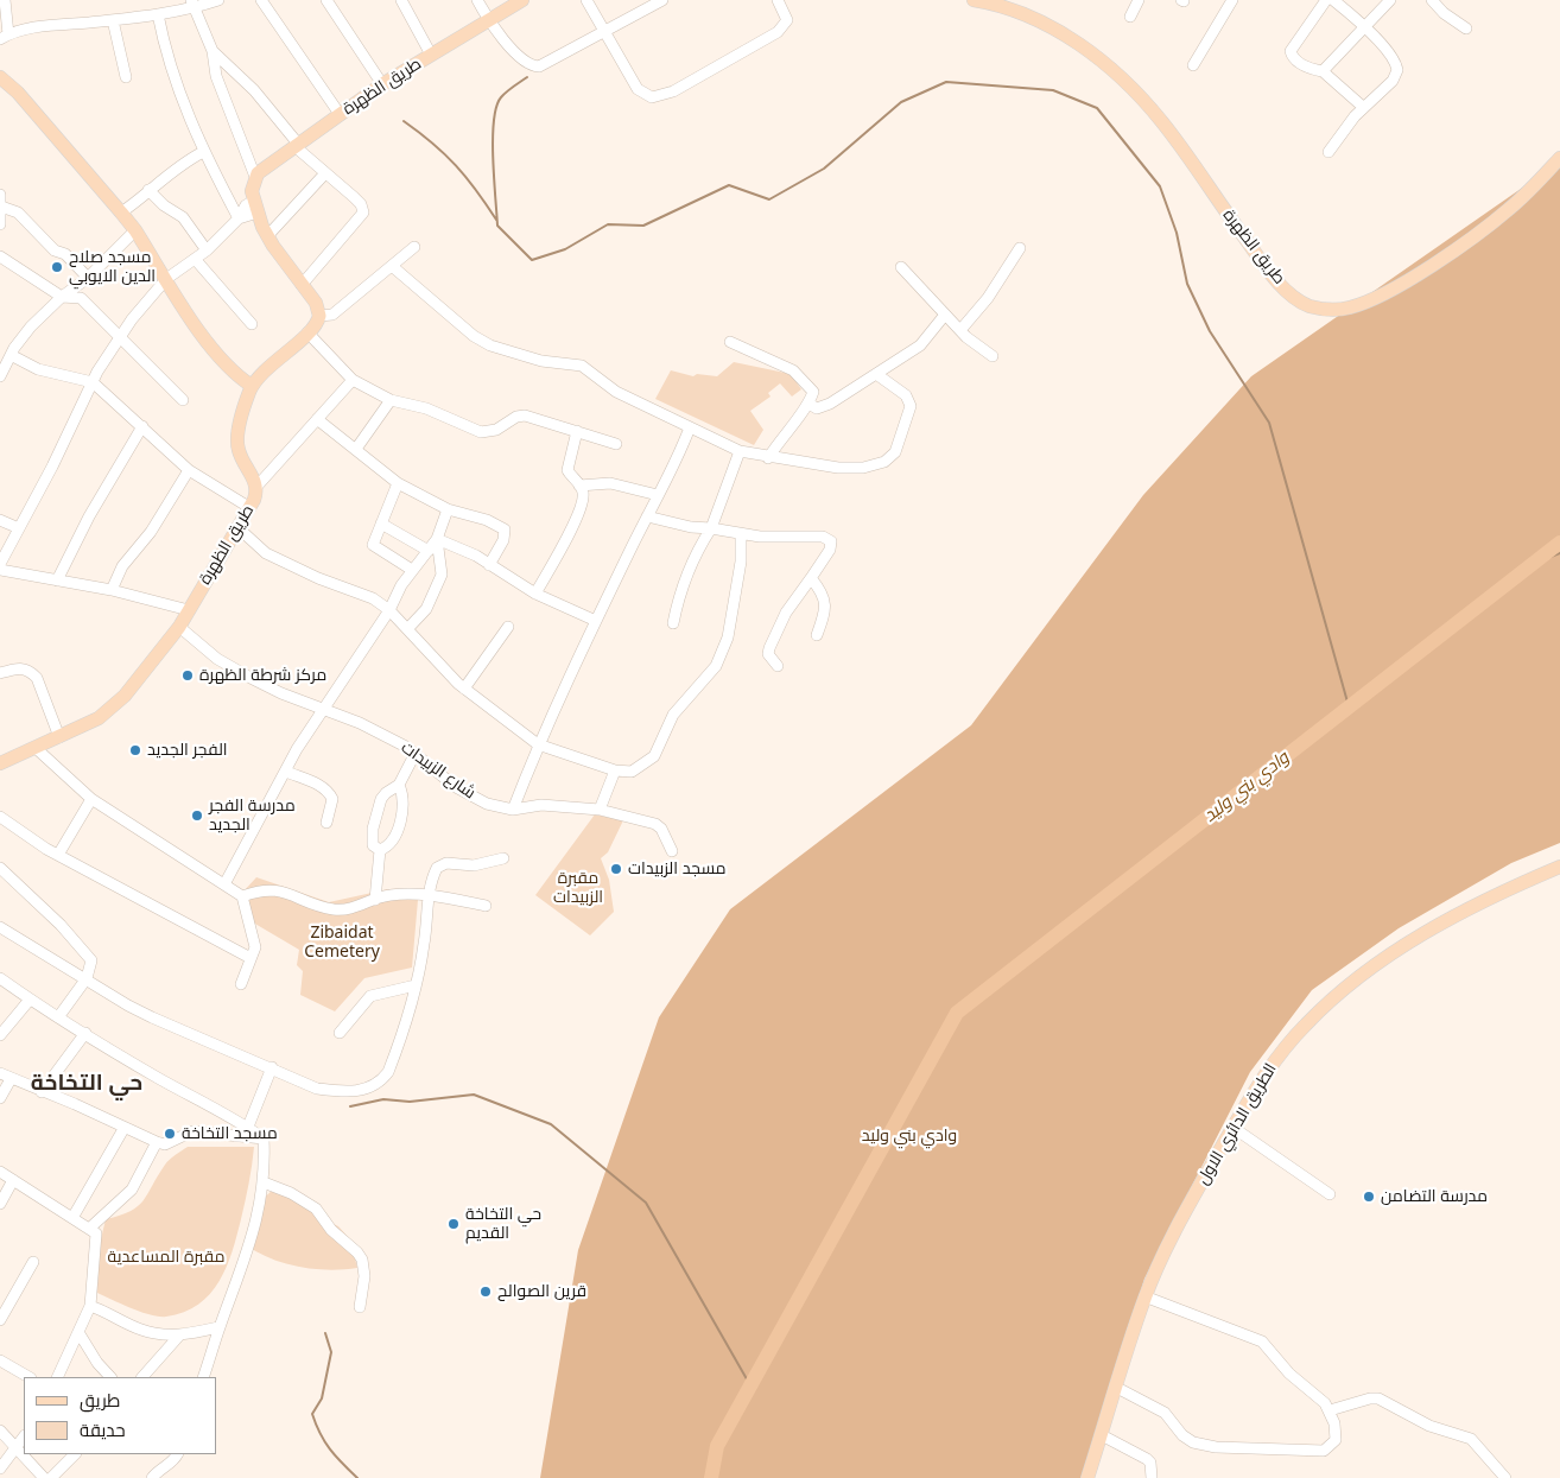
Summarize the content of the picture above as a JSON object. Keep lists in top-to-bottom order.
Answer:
{
  "streets": {
    "main road": ["طريق الظهرة", "الطريق الدائري الاول"],
    "street": ["شارع الزبيدات"]
  },
  "crossings": [
    ["طريق الظهرة", "شارع الزبيدات"]
  ],
  "districts": ["حي التخاخة"],
  "water": ["وادي بني وليد"],
  "parks": [
    "مقبرة الزبيدات",
    "Zibaidat Cemetery",
    "وادي بني وليد",
    "مقبرة المساعدية"
  ],
  "places": [
    "مسجد صلاح الدين الايوبي",
    "مركز شرطة الظهرة",
    "الفجر الجديد",
    "مدرسة الفجر الجديد",
    "مسجد الزبيدات",
    "مسجد التخاخة",
    "مدرسة التضامن",
    "حي التخاخة القديم",
    "قرين الصوالح"
  ],
  "legend": ["طريق", "حديقة"]
}
